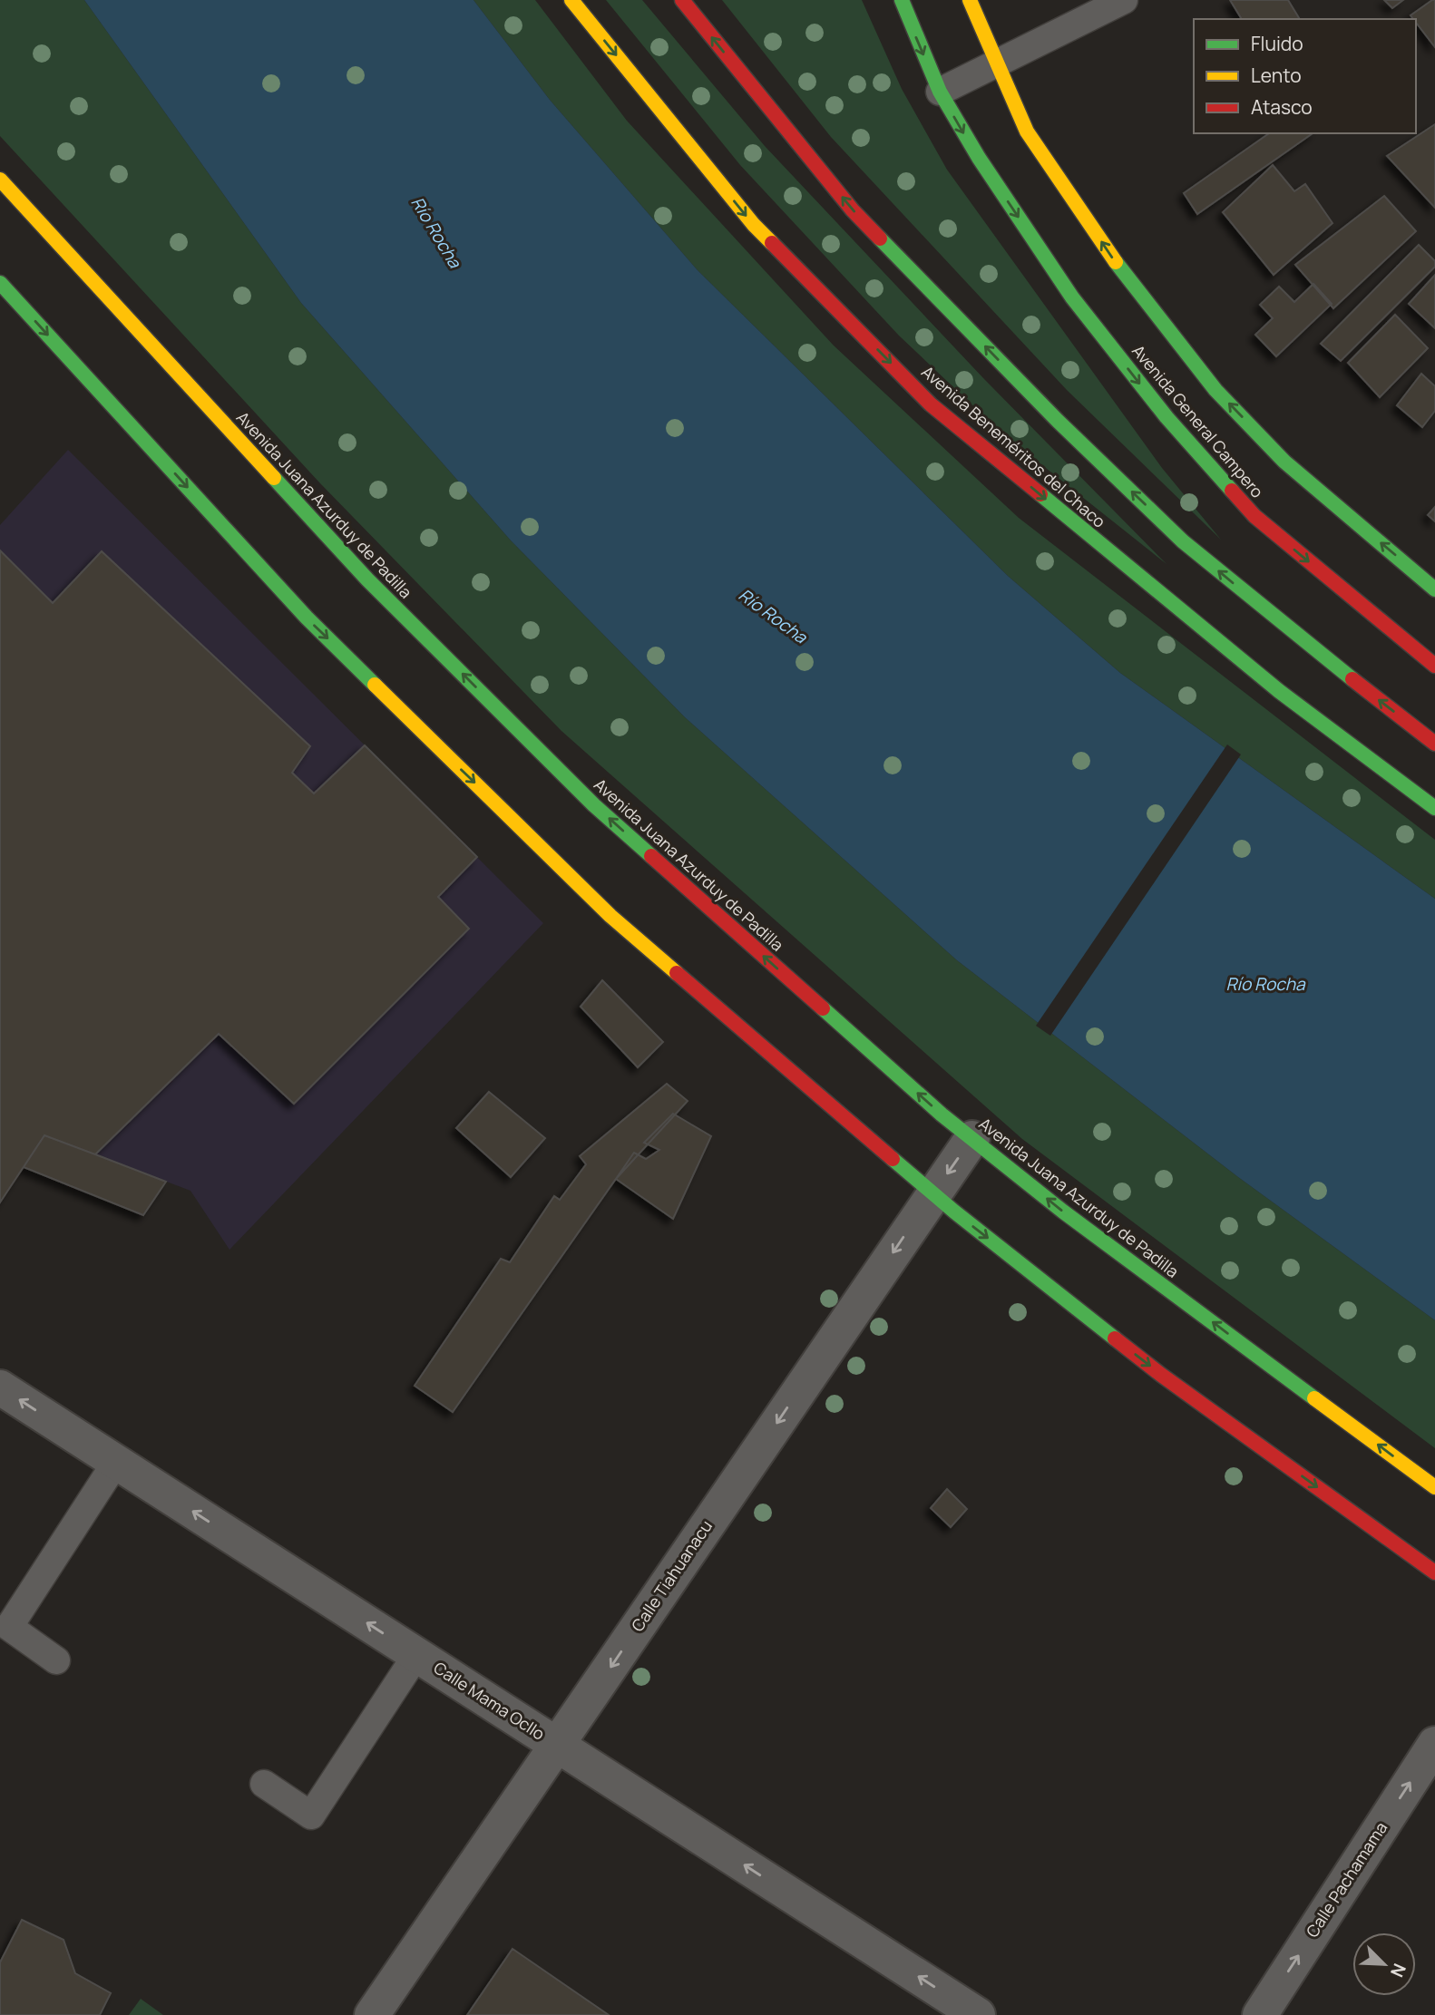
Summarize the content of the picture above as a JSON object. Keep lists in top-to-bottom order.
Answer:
{
  "streets": {
    "main road": ["Avenida General Campero", "Avenida Beneméritos del Chaco", "Avenida Juana Azurduy de Padilla"],
    "street": ["Calle Tiahuanacu", "Calle Mama Ocllo", "Calle Pachamama"]
  },
  "crossings": [
    ["Avenida Juana Azurduy de Padilla", "Calle Tiahuanacu"],
    ["Calle Tiahuanacu", "Calle Mama Ocllo"]
  ],
  "one_way": ["Calle Tiahuanacu", "Calle Mama Ocllo", "Calle Pachamama"],
  "water": ["Río Rocha"],
  "legend": ["Fluido", "Lento", "Atasco"],
  "north": "bottom right"
}
